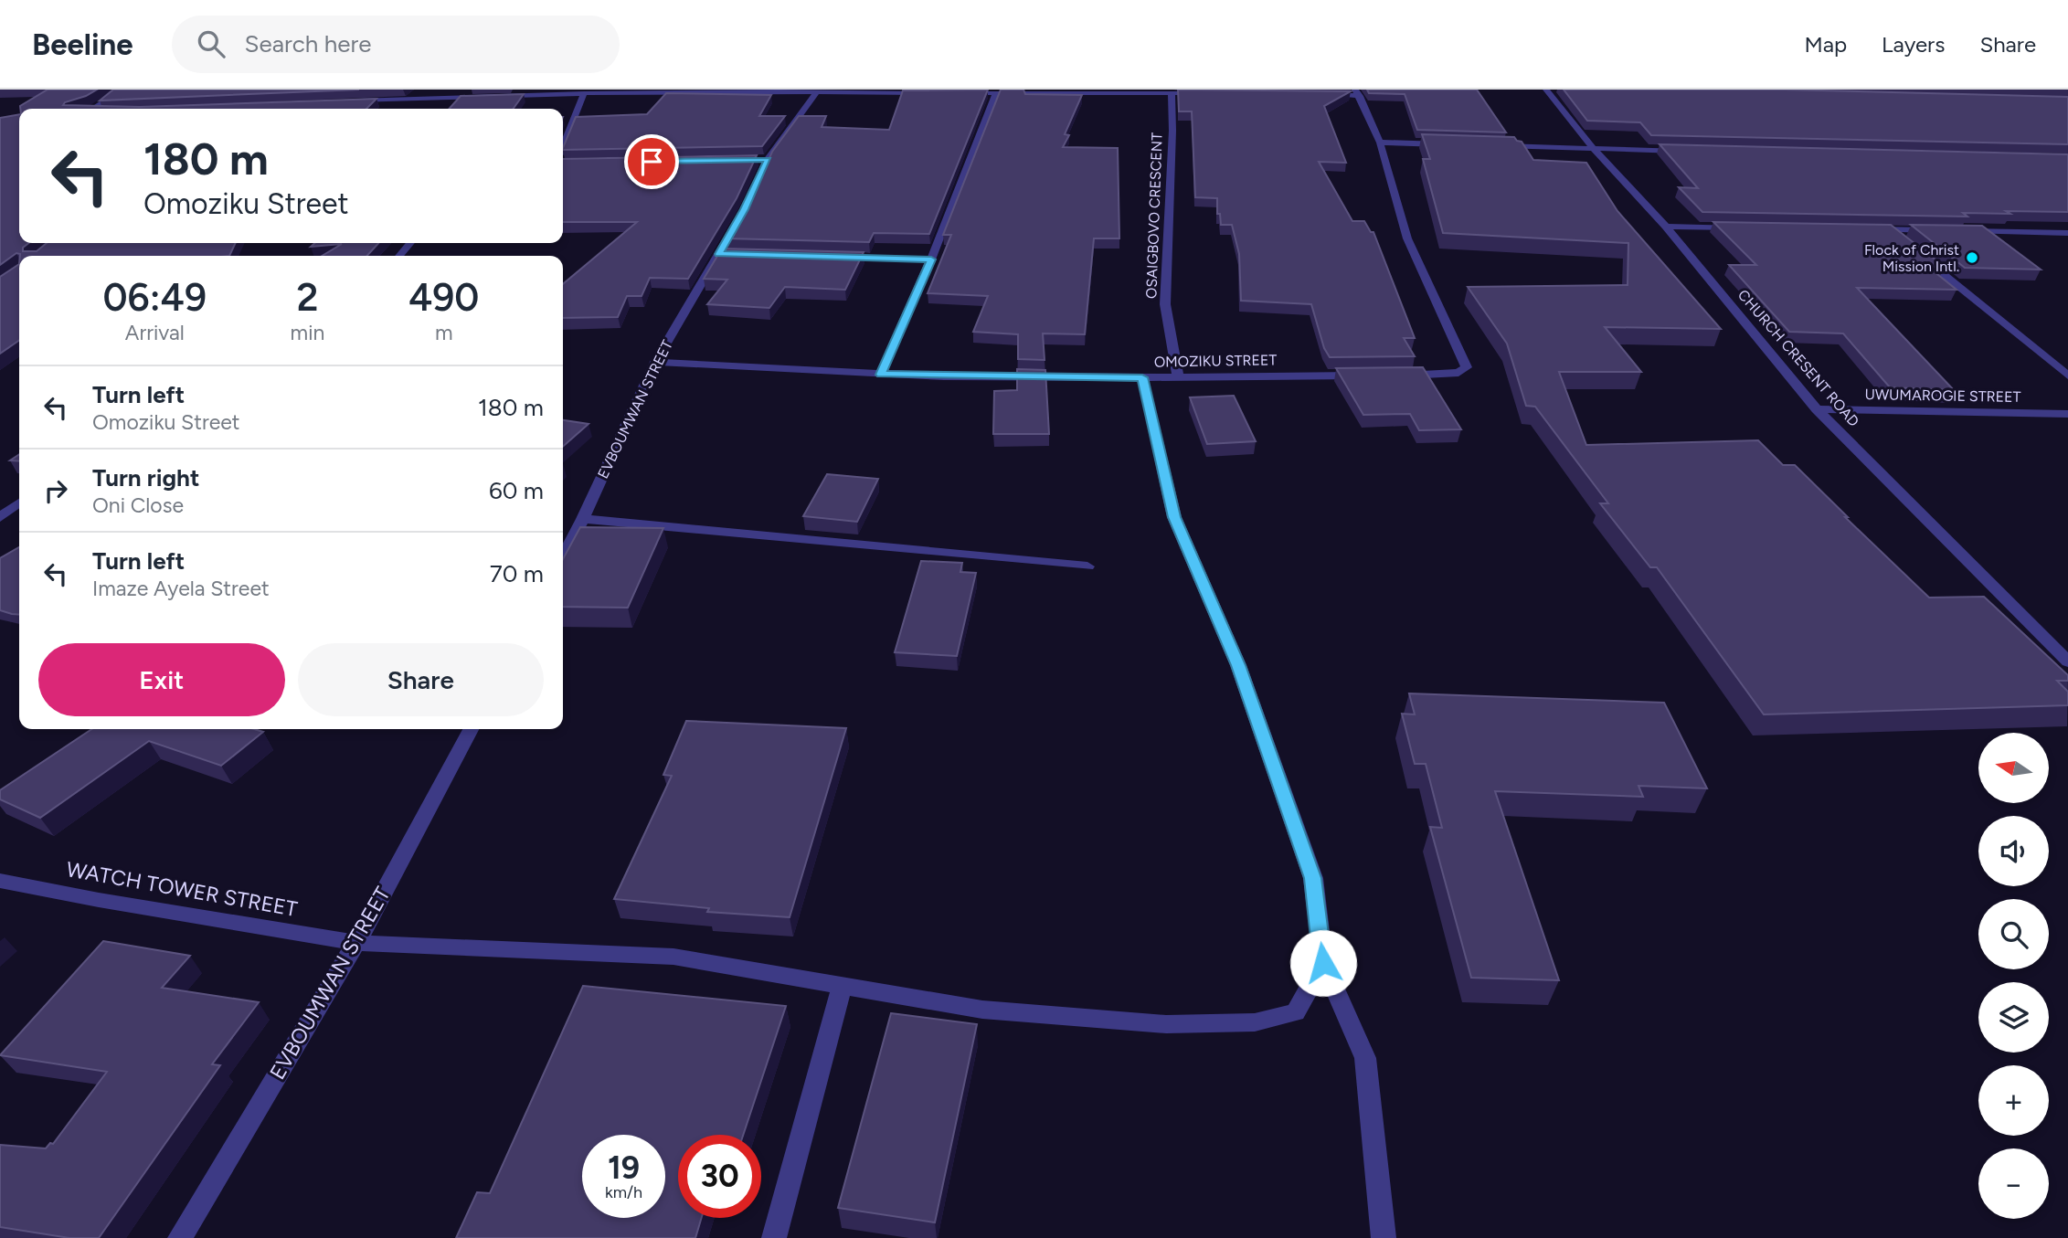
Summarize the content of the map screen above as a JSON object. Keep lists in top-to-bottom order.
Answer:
{
  "streets": {
    "street": [
      "OSAIGBOVO CRESCENT",
      "CHURCH CRESENT ROAD",
      "OMOZIKU STREET",
      "UWUMAROGIE STREET",
      "EVBOUMWAN STREET",
      "WATCH TOWER STREET"
    ]
  },
  "crossings": [
    ["OSAIGBOVO CRESCENT", "OMOZIKU STREET"],
    ["CHURCH CRESENT ROAD", "UWUMAROGIE STREET"],
    ["OMOZIKU STREET", "EVBOUMWAN STREET"],
    ["EVBOUMWAN STREET", "WATCH TOWER STREET"]
  ],
  "places": ["Flock of Christ Mission Intl."],
  "north": "left",
  "page": {
    "header": "Beeline",
    "search": "Search here",
    "nav": ["Map", "Layers", "Share"],
    "turn": ["180 m", "Omoziku Street"],
    "eta": [
      "06:49",
      "Arrival",
      "2",
      "min",
      "490",
      "m"
    ],
    "list": [
      {
        "name": "Turn left",
        "note": "Omoziku Street",
        "value": "180 m"
      },
      {
        "name": "Turn right",
        "note": "Oni Close",
        "value": "60 m"
      },
      {
        "name": "Turn left",
        "note": "Imaze Ayela Street",
        "value": "70 m"
      }
    ],
    "buttons": ["Exit", "Share"],
    "map_buttons": ["+", "−"],
    "speed": "19 km/h",
    "limit": "30"
  }
}
